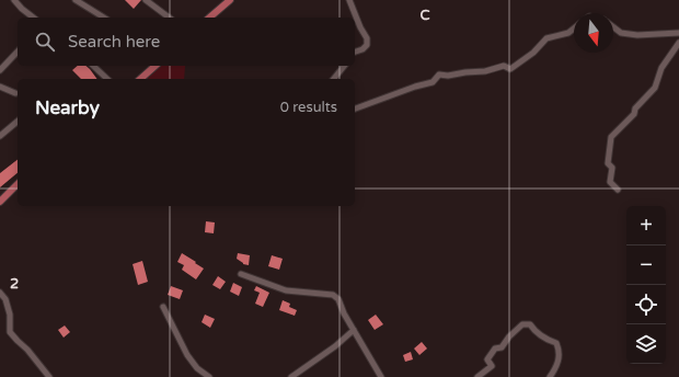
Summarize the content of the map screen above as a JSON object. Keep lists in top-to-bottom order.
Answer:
{
  "north": "bottom",
  "page": {
    "search": "Search here",
    "heading": ["Nearby", "0 results"],
    "map_buttons": ["+", "−"]
  },
  "grid": {
    "columns": ["C"],
    "rows": ["2"]
  }
}
